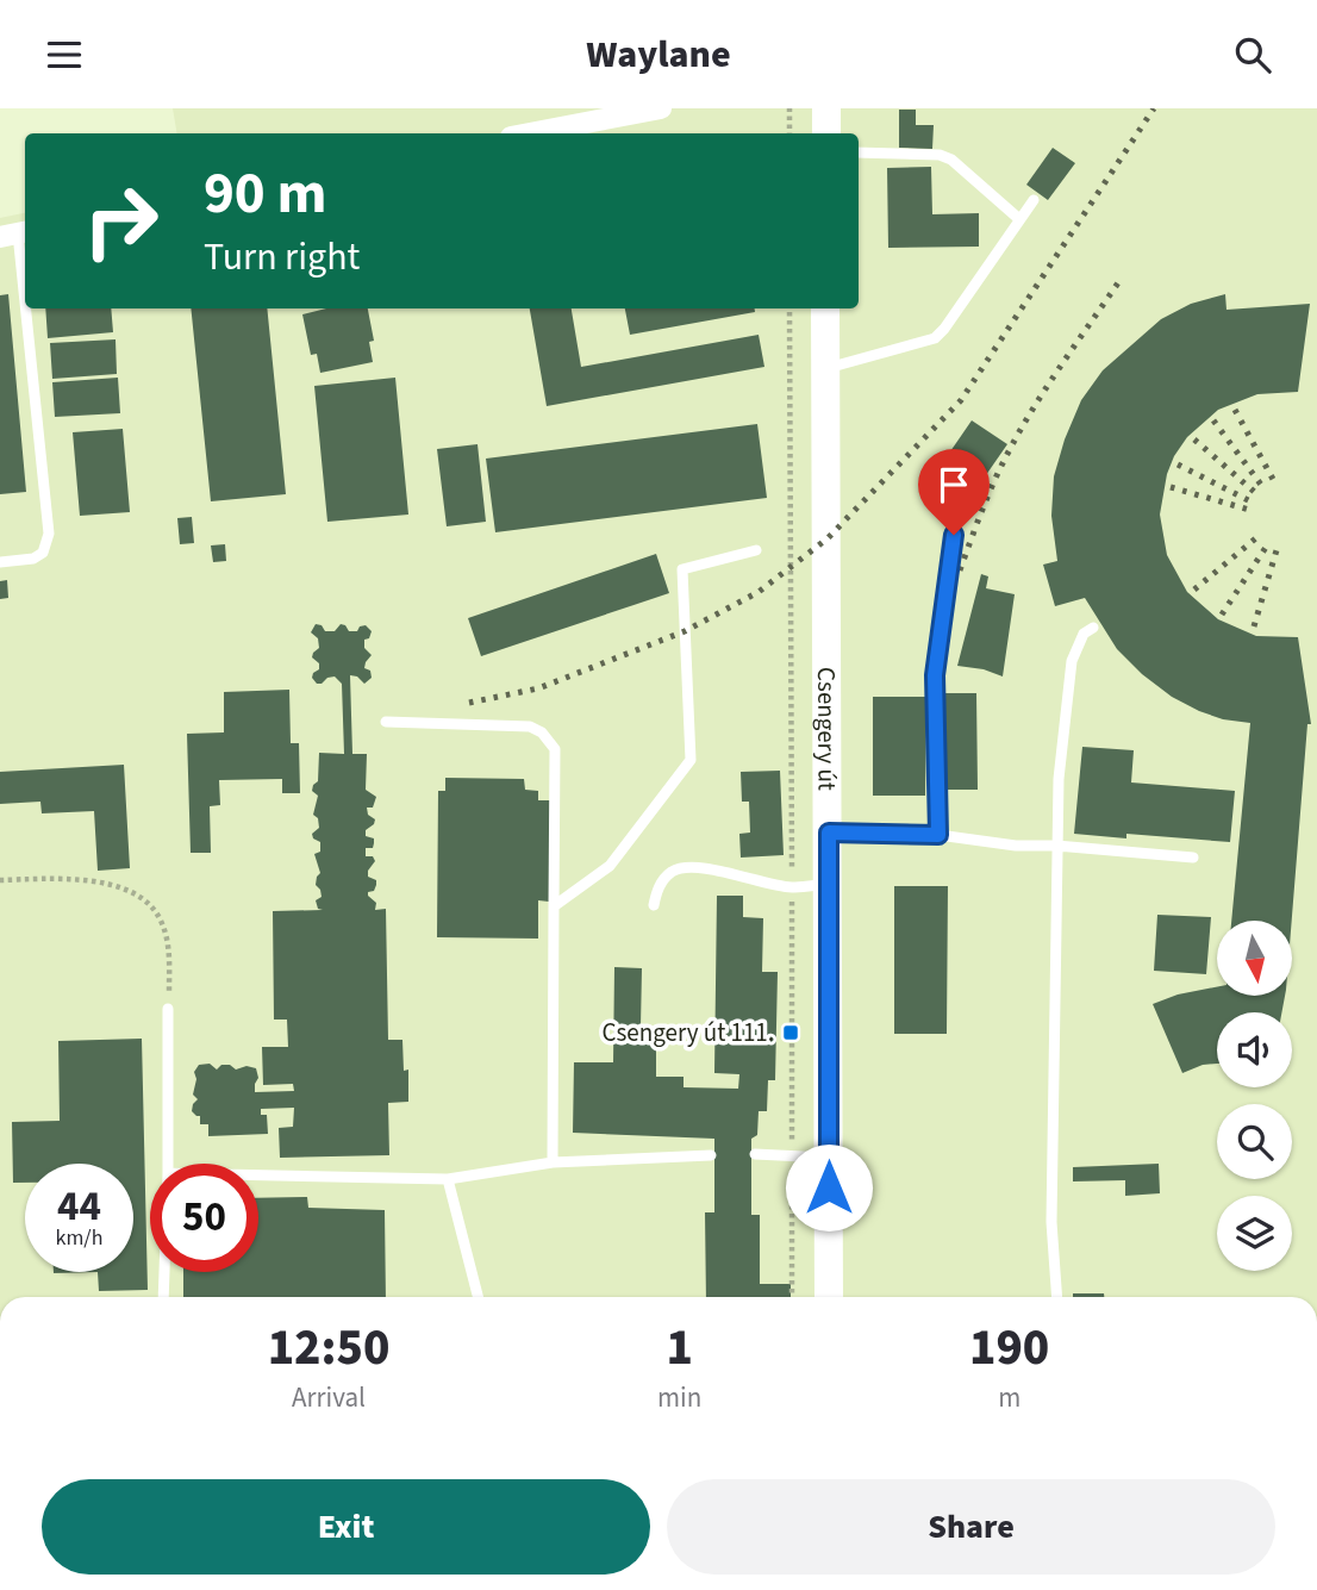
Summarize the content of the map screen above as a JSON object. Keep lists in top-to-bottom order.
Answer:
{
  "streets": {
    "main road": ["Csengery út"]
  },
  "places": {
    "transit": ["Csengery út 111."]
  },
  "north": "bottom",
  "page": {
    "header": "Waylane",
    "turn": ["90 m", "Turn right"],
    "speed": "44 km/h",
    "limit": "50",
    "eta": [
      "12:50",
      "Arrival",
      "1",
      "min",
      "190",
      "m"
    ],
    "buttons": ["Exit", "Share"]
  }
}
